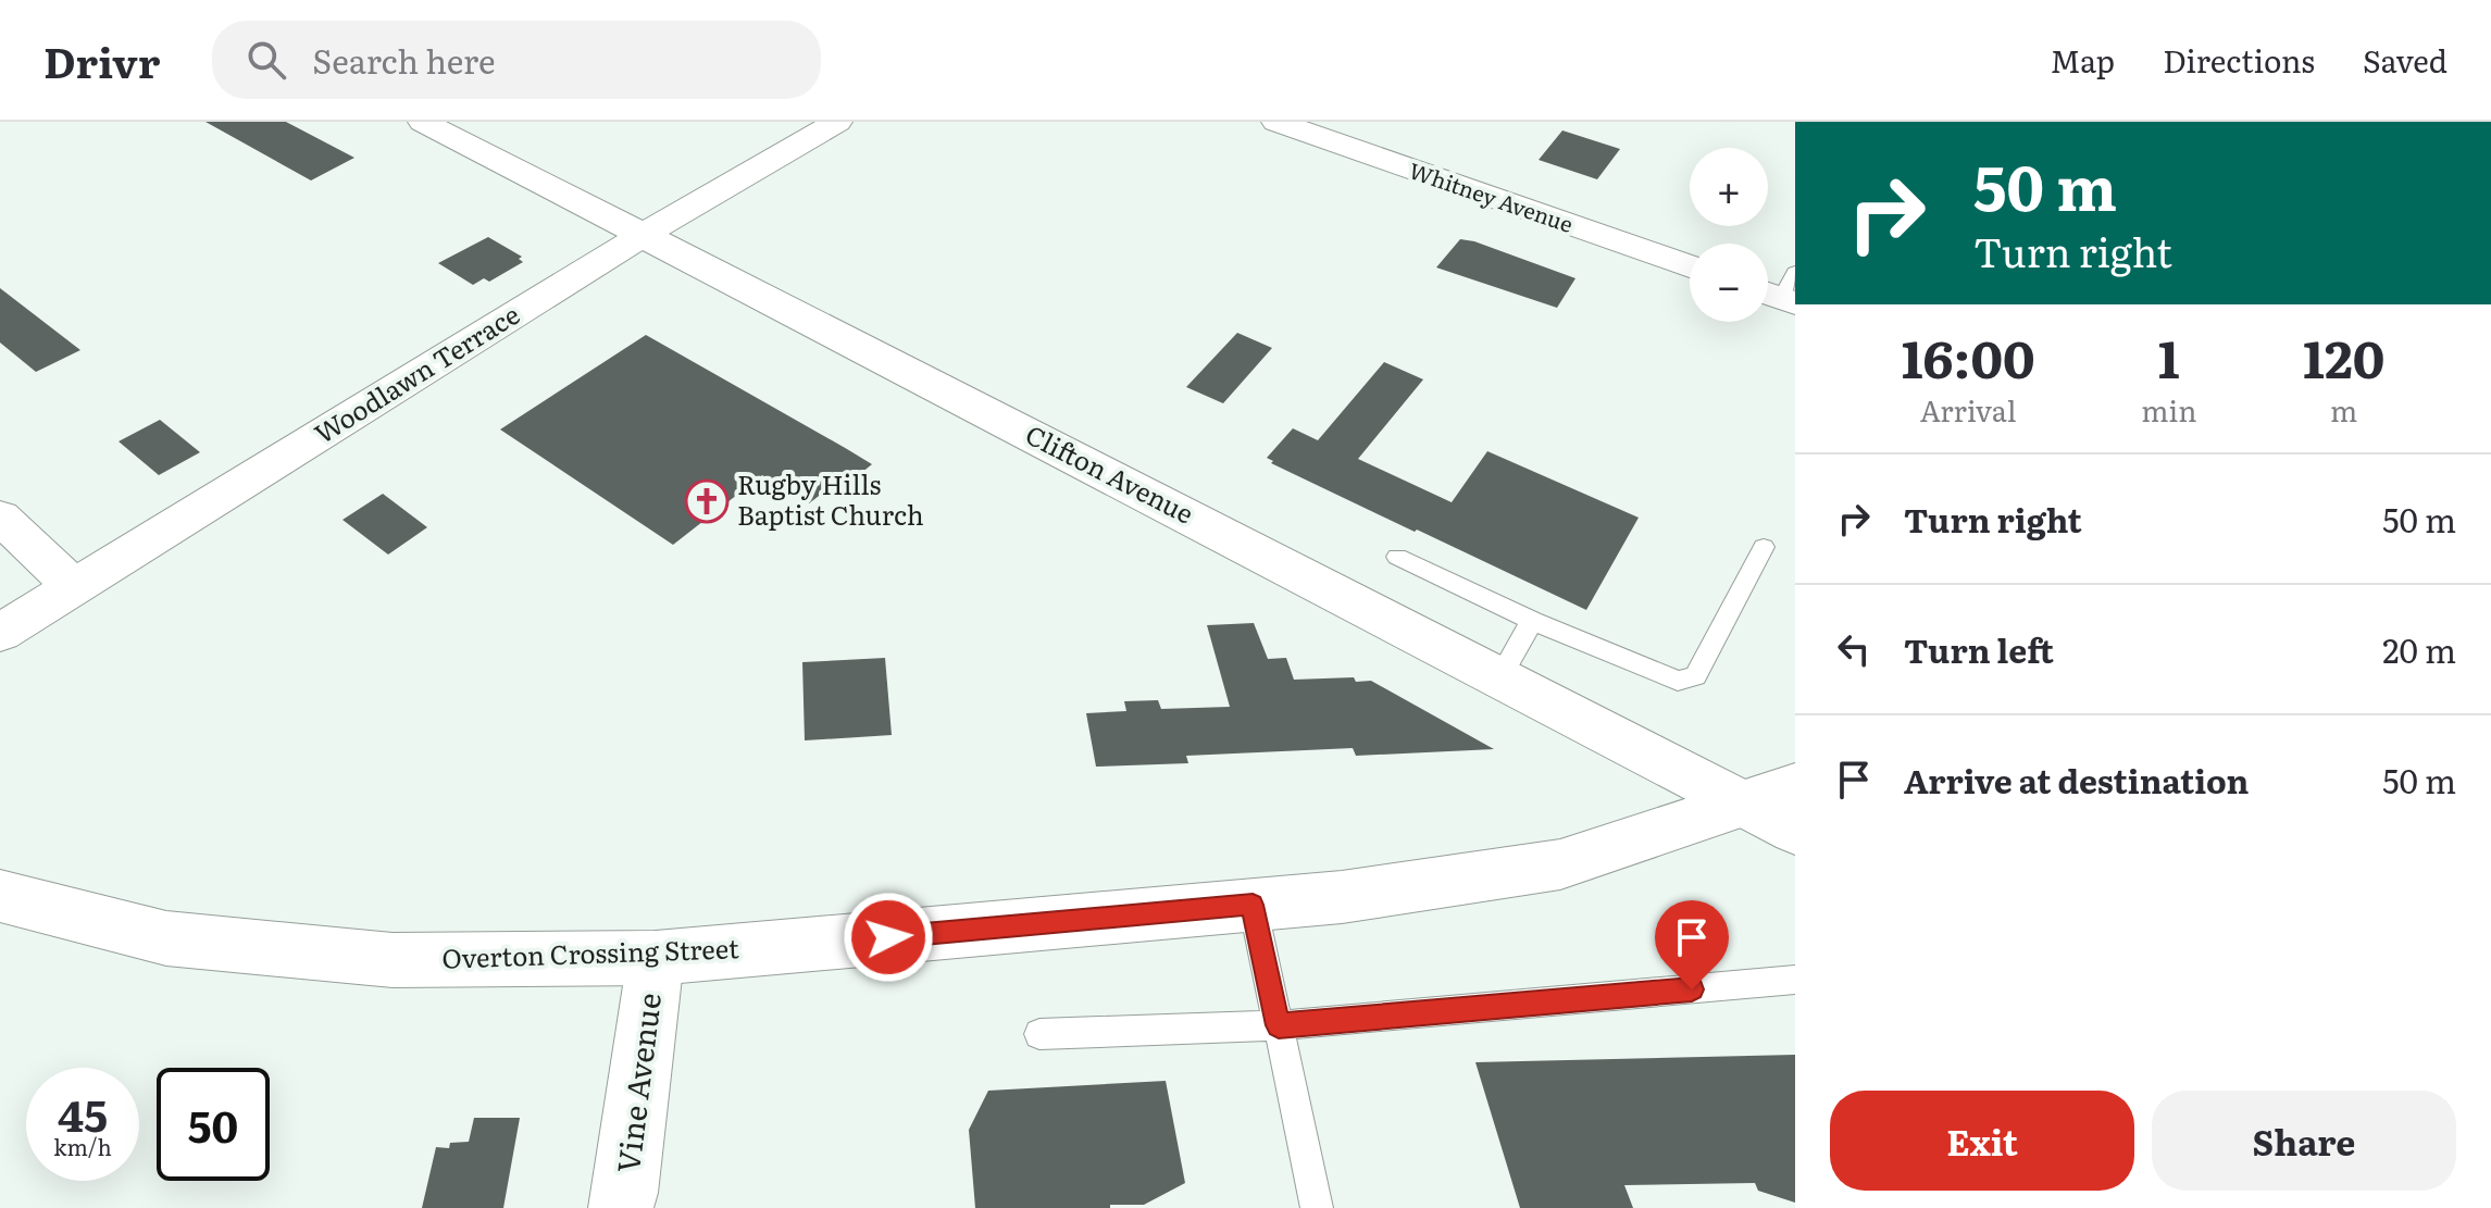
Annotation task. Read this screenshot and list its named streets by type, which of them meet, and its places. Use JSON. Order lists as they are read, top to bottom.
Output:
{
  "streets": {
    "street": [
      "Whitney Avenue",
      "Woodlawn Terrace",
      "Clifton Avenue",
      "Overton Crossing Street",
      "Vine Avenue"
    ]
  },
  "crossings": [
    ["Woodlawn Terrace", "Clifton Avenue"],
    ["Clifton Avenue", "Overton Crossing Street"],
    ["Overton Crossing Street", "Vine Avenue"]
  ],
  "places": {
    "church": ["Rugby Hills Baptist Church"]
  },
  "page": {
    "header": "Drivr",
    "search": "Search here",
    "nav": ["Map", "Directions", "Saved"],
    "turn": ["50 m", "Turn right"],
    "map_buttons": ["+", "−"],
    "eta": [
      "16:00",
      "Arrival",
      "1",
      "min",
      "120",
      "m"
    ],
    "list": [
      {
        "name": "Turn right",
        "value": "50 m"
      },
      {
        "name": "Turn left",
        "value": "20 m"
      },
      {
        "name": "Arrive at destination",
        "value": "50 m"
      }
    ],
    "speed": "45 km/h",
    "limit": "50",
    "buttons": ["Exit", "Share"]
  }
}
